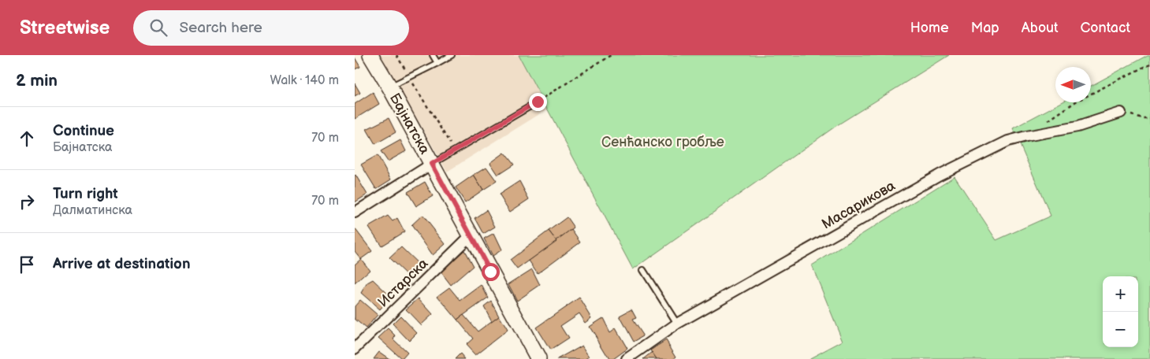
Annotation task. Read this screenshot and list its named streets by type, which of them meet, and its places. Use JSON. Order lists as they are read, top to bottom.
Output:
{
  "streets": {
    "main road": ["Бајнатска"],
    "street": ["Масарикова", "Истарска"]
  },
  "crossings": [
    ["Бајнатска", "Истарска"]
  ],
  "parks": ["Сенћанско гробље"],
  "north": "left",
  "page": {
    "header": "Streetwise",
    "search": "Search here",
    "nav": [
      "Home",
      "Map",
      "About",
      "Contact"
    ],
    "heading": ["2 min", "Walk · 140 m"],
    "list": [
      ["Continue", "Бајнатска", "70 m"],
      ["Turn right", "Далматинска", "70 m"],
      "Arrive at destination"
    ],
    "map_buttons": ["+", "−"]
  }
}
